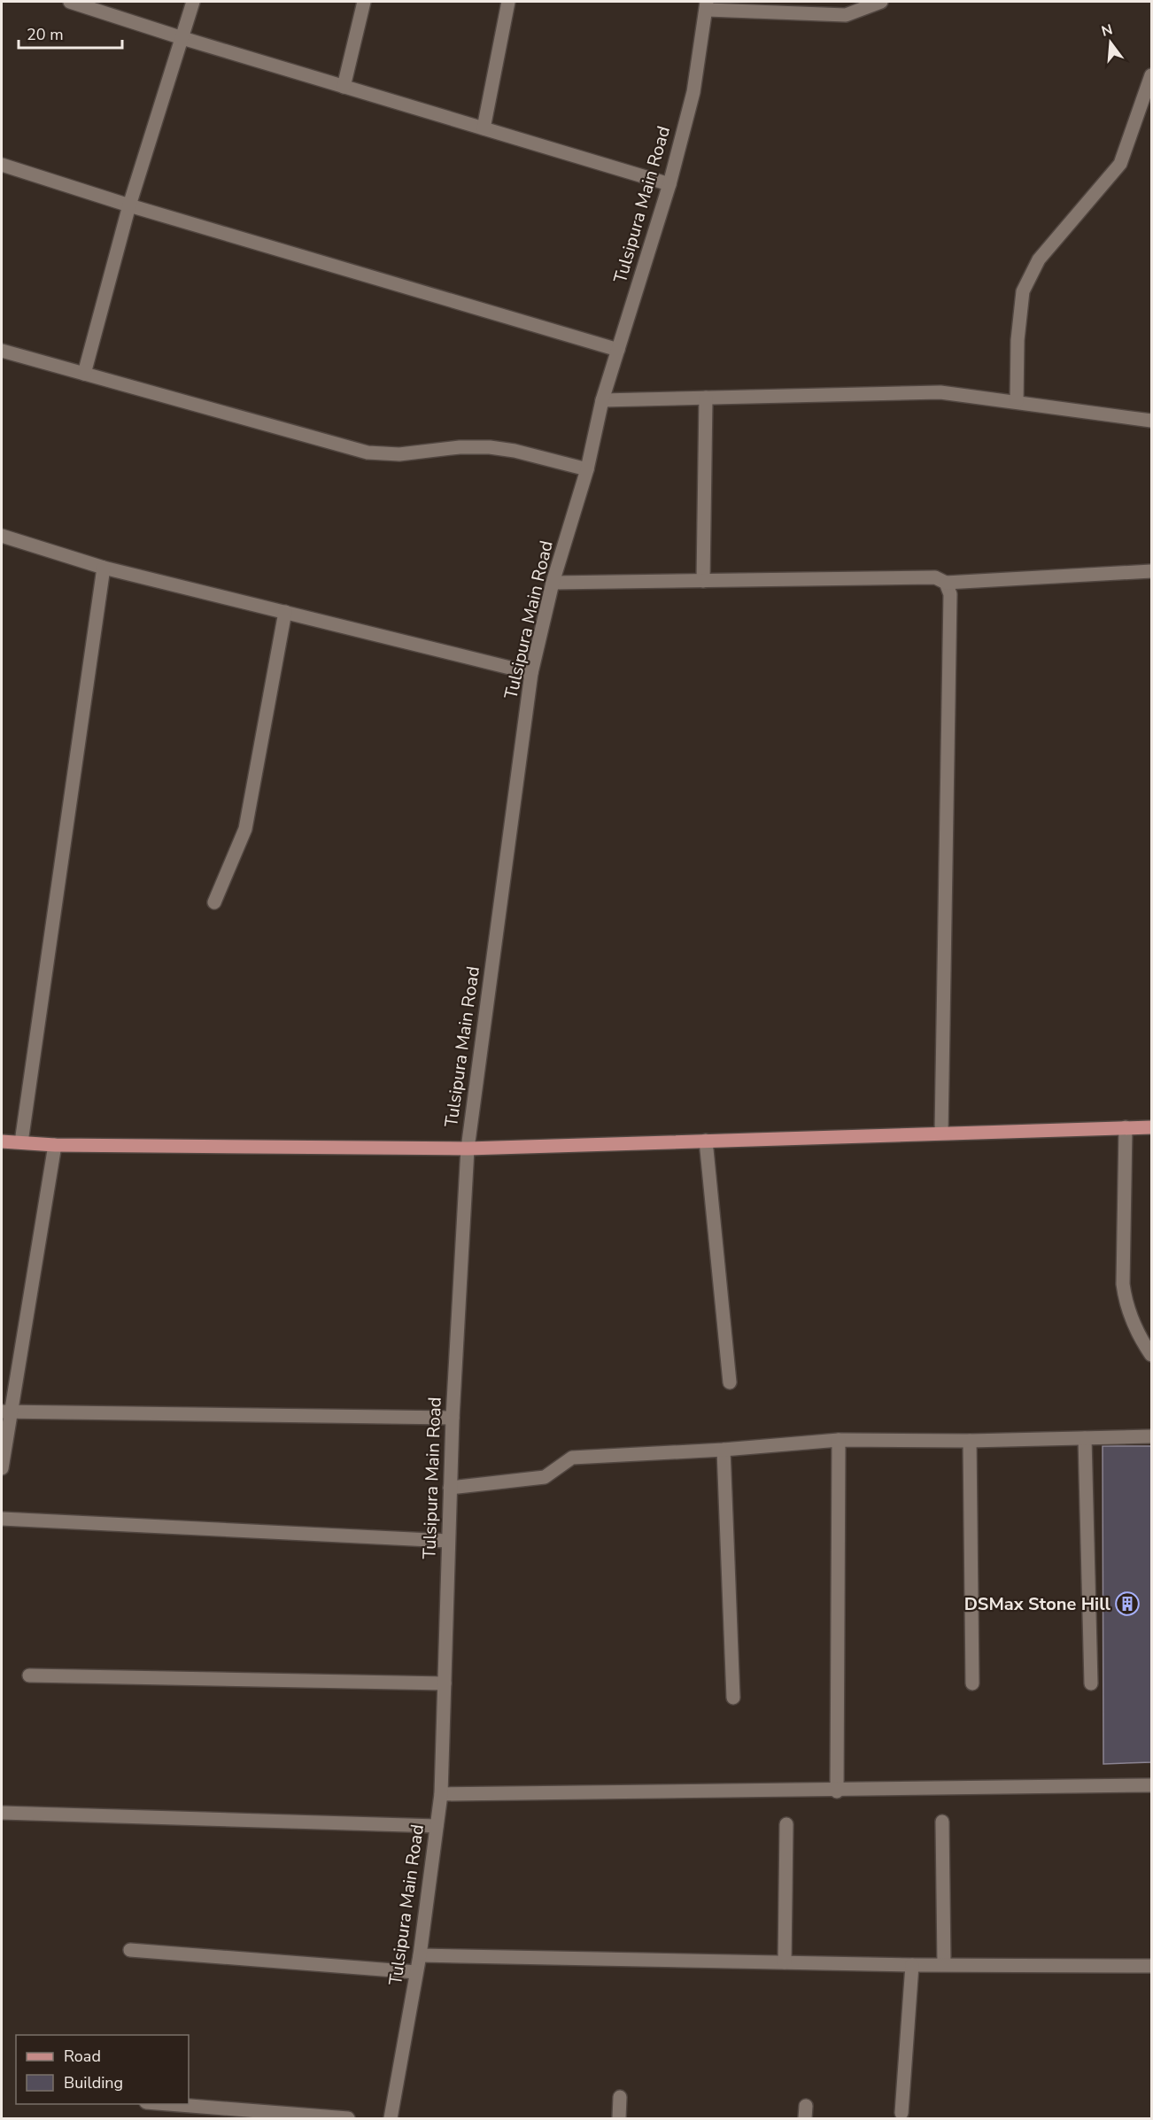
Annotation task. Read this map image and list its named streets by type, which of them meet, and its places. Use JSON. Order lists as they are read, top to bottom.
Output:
{
  "streets": {
    "street": ["Tulsipura Main Road"]
  },
  "places": {
    "building": ["DSMax Stone Hill"]
  },
  "legend": ["Road", "Building"],
  "scale_bar": "20 m",
  "north": "top"
}
